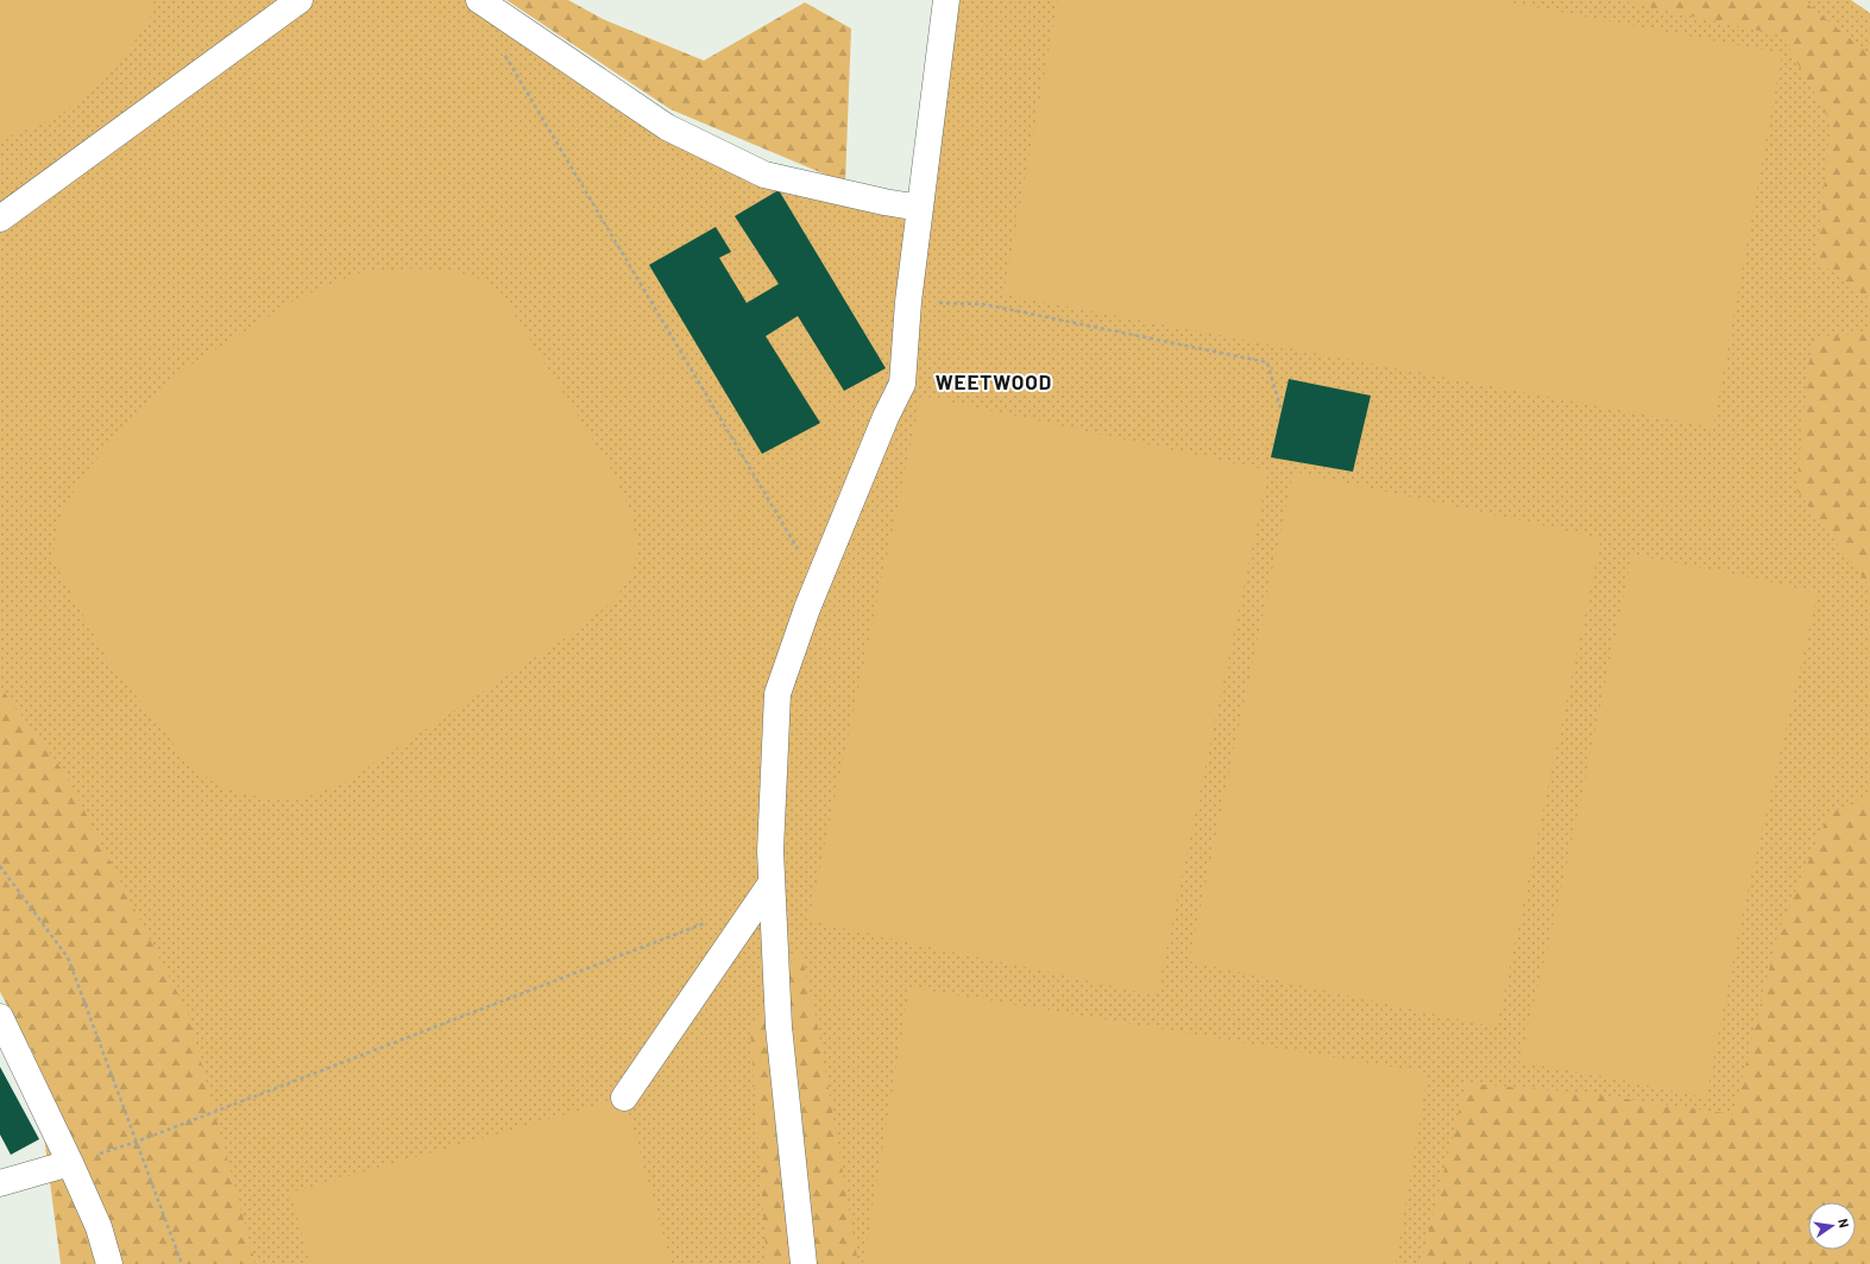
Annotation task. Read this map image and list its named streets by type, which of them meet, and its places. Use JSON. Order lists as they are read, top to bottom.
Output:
{
  "districts": ["WEETWOOD"],
  "north": "right"
}
